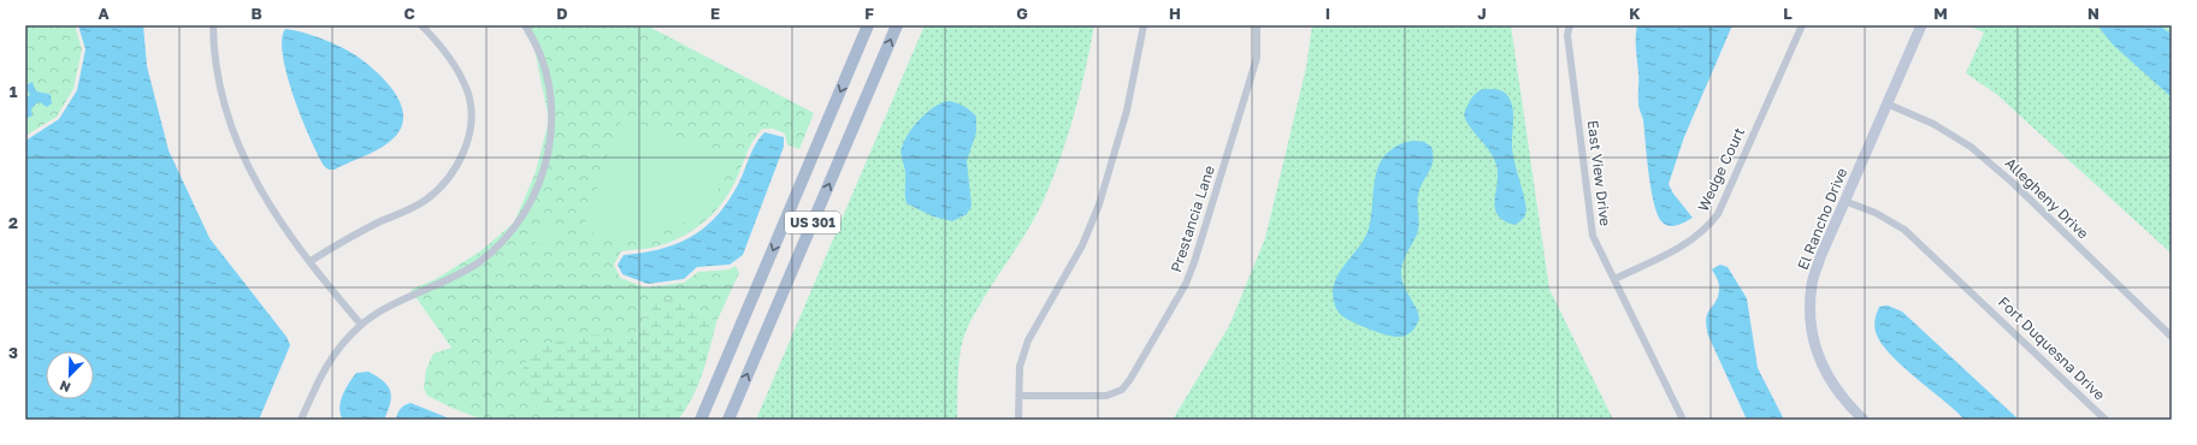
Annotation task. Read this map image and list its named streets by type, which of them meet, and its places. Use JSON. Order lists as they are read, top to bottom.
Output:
{
  "streets": {
    "main road": ["US 301"],
    "street": [
      "Wedge Court",
      "East View Drive",
      "Allegheny Drive",
      "Prestancia Lane",
      "El Rancho Drive",
      "Fort Duquesna Drive"
    ]
  },
  "crossings": [
    ["Wedge Court", "East View Drive"],
    ["Allegheny Drive", "El Rancho Drive"],
    ["El Rancho Drive", "Fort Duquesna Drive"]
  ],
  "north": "bottom left",
  "grid": {
    "columns": [
      "A",
      "B",
      "C",
      "D",
      "E",
      "F",
      "G",
      "H",
      "I",
      "J",
      "K",
      "L",
      "M",
      "N"
    ],
    "rows": ["1", "2", "3"]
  }
}
